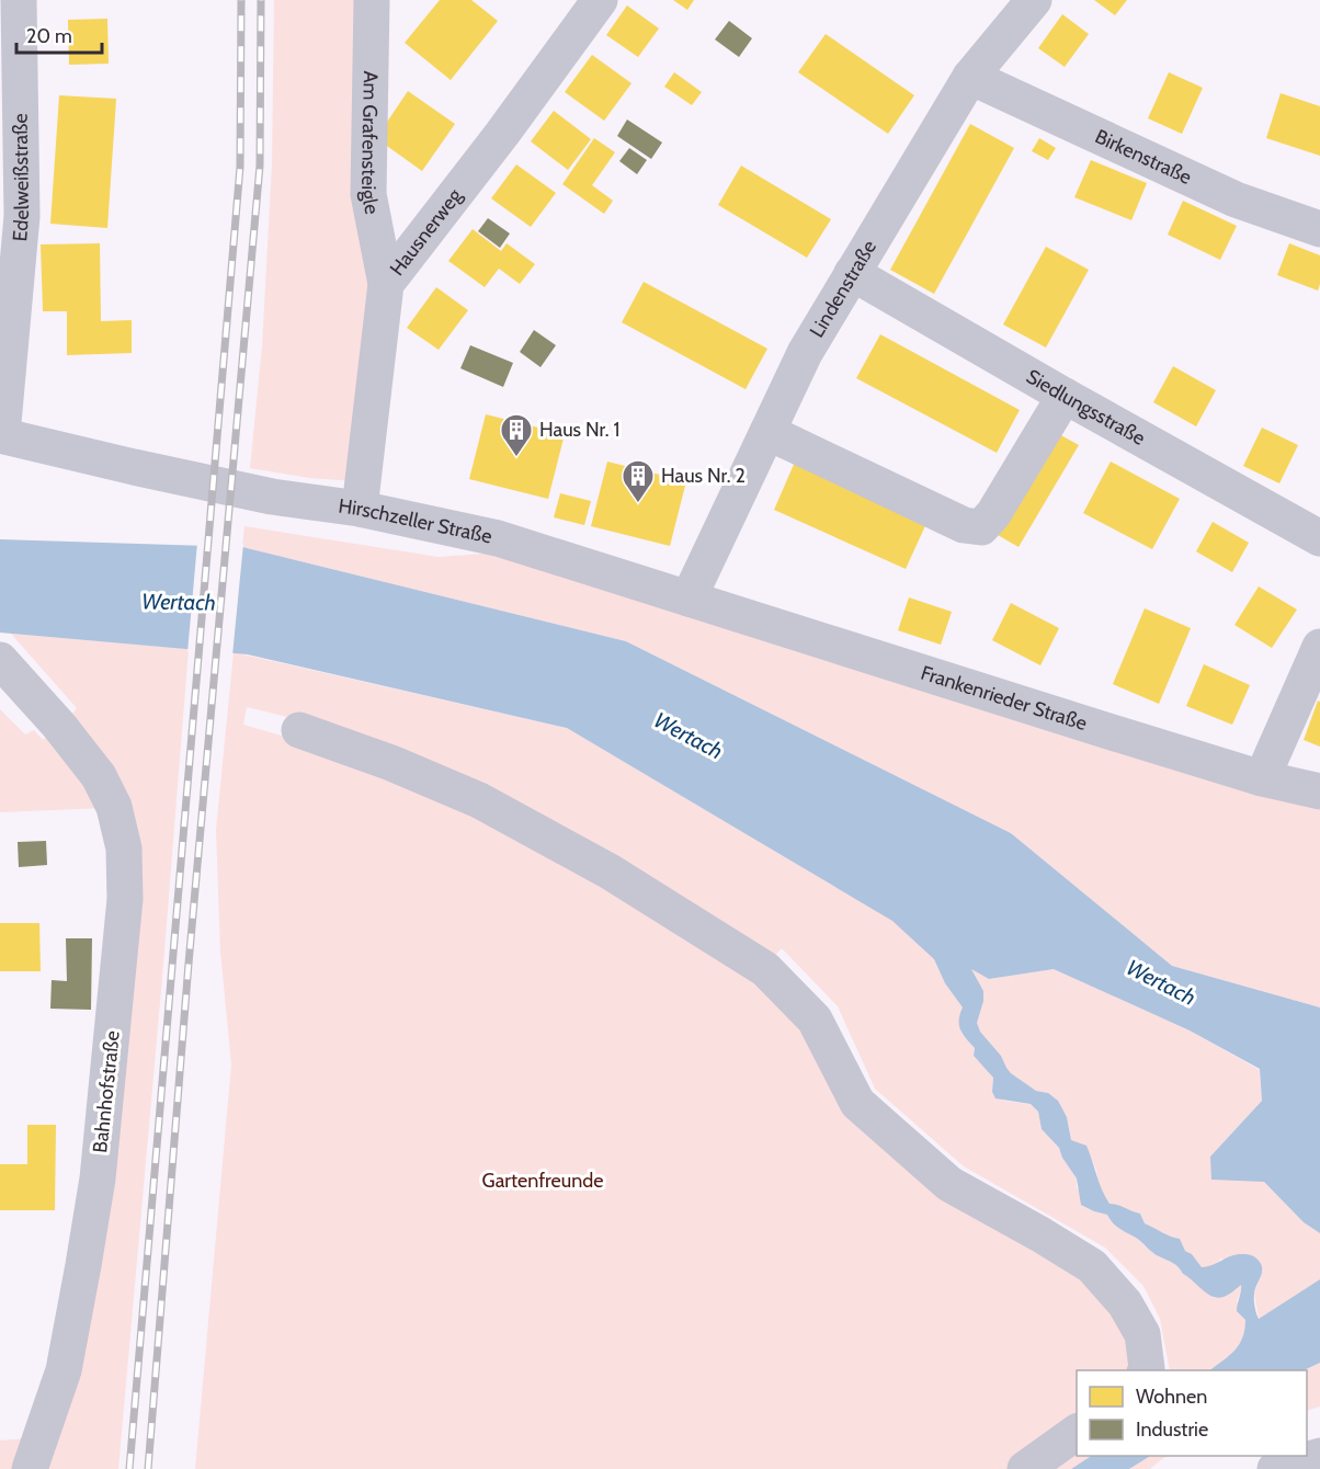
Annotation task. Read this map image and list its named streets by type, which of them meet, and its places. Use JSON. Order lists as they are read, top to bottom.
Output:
{
  "streets": {
    "street": [
      "Am Grafensteigle",
      "Birkenstraße",
      "Edelweißstraße",
      "Hausnerweg",
      "Lindenstraße",
      "Siedlungsstraße",
      "Hirschzeller Straße",
      "Frankenrieder Straße",
      "Bahnhofstraße"
    ]
  },
  "crossings": [
    ["Am Grafensteigle", "Hausnerweg"],
    ["Birkenstraße", "Lindenstraße"],
    ["Edelweißstraße", "Hirschzeller Straße"],
    ["Hausnerweg", "Hirschzeller Straße"],
    ["Lindenstraße", "Siedlungsstraße"],
    ["Lindenstraße", "Hirschzeller Straße"],
    ["Lindenstraße", "Frankenrieder Straße"],
    ["Hirschzeller Straße", "Frankenrieder Straße"]
  ],
  "water": ["Wertach"],
  "parks": ["Gartenfreunde"],
  "places": {
    "building": ["Haus Nr. 1", "Haus Nr. 2"]
  },
  "legend": ["Wohnen", "Industrie"],
  "scale_bar": "20 m"
}
